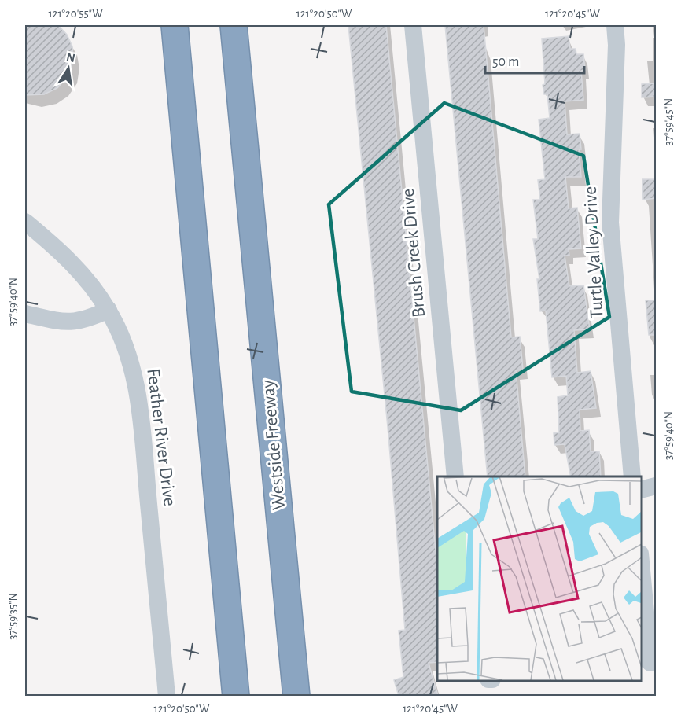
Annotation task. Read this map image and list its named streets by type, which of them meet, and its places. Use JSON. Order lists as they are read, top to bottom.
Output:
{
  "streets": {
    "highway": ["Westside Freeway"],
    "street": ["Turtle Valley Drive", "Brush Creek Drive", "Feather River Drive"]
  },
  "scale_bar": "50 m",
  "north": "top",
  "coordinates": [
    "121°20'55\"W",
    "121°20'50\"W",
    "121°20'45\"W",
    "37°59'45\"N",
    "37°59'40\"N",
    "37°59'35\"N"
  ]
}
